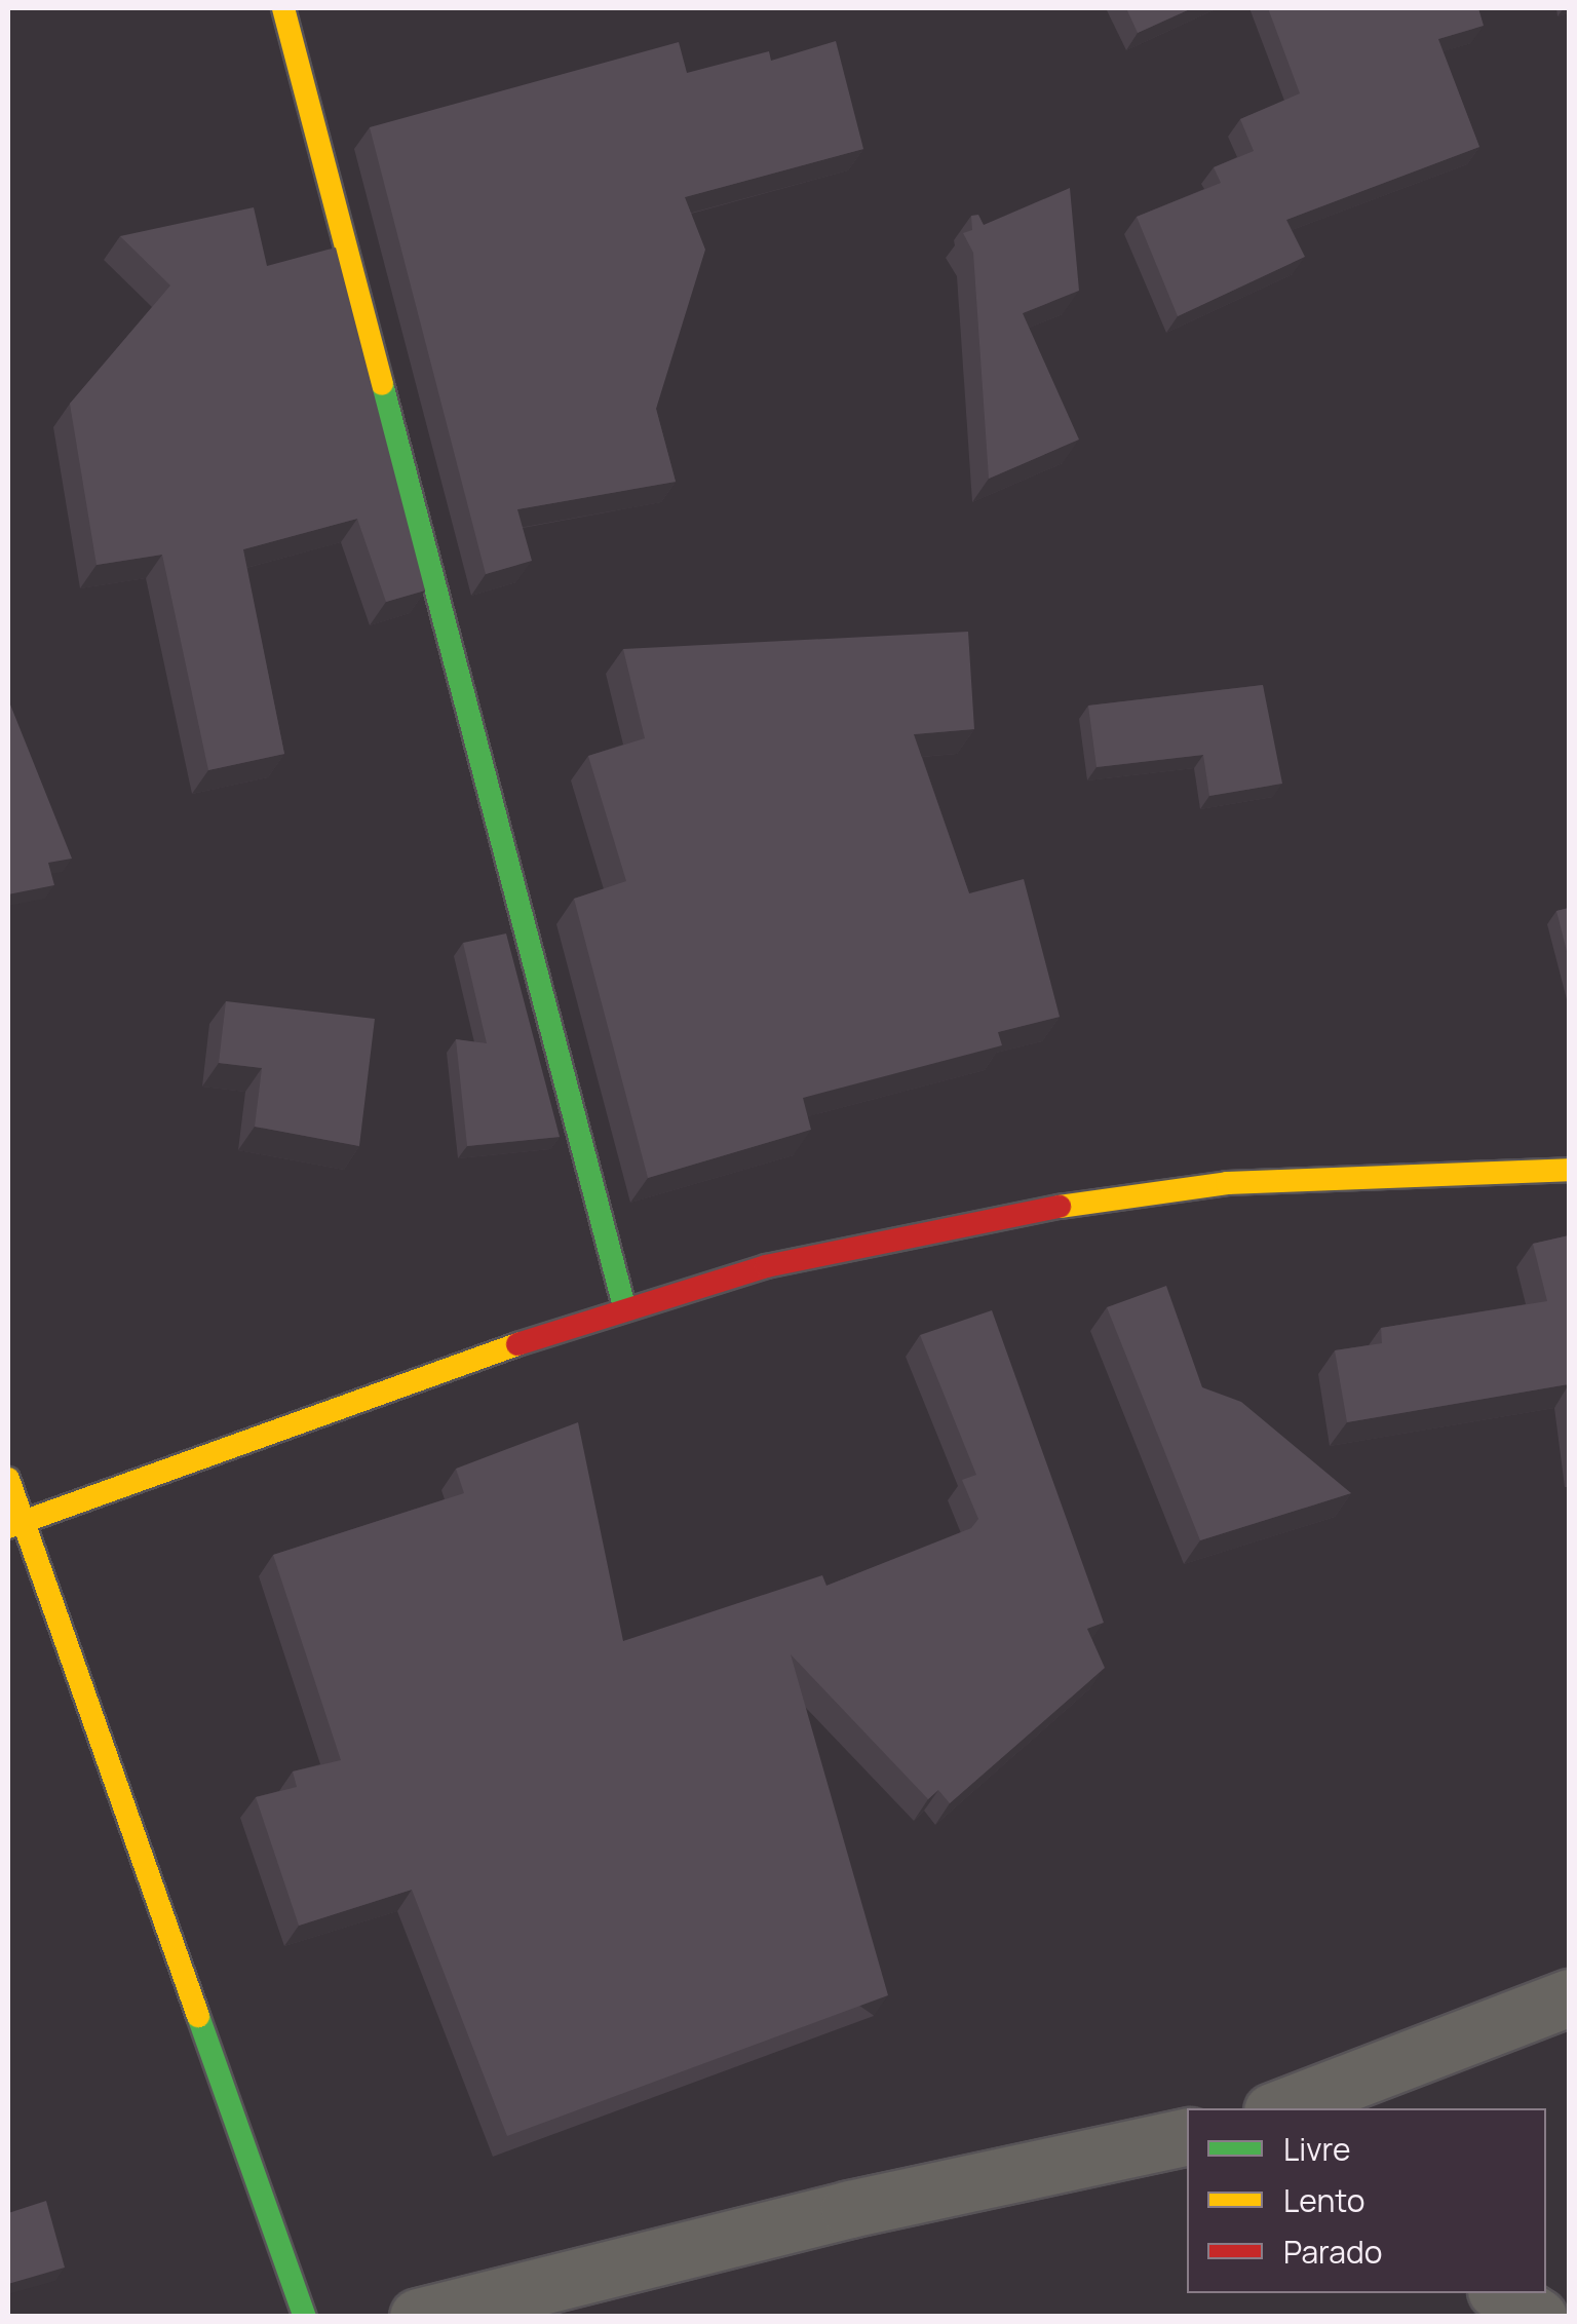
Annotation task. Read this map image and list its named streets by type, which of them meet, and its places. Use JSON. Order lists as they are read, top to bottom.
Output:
{
  "legend": ["Livre", "Lento", "Parado"]
}
